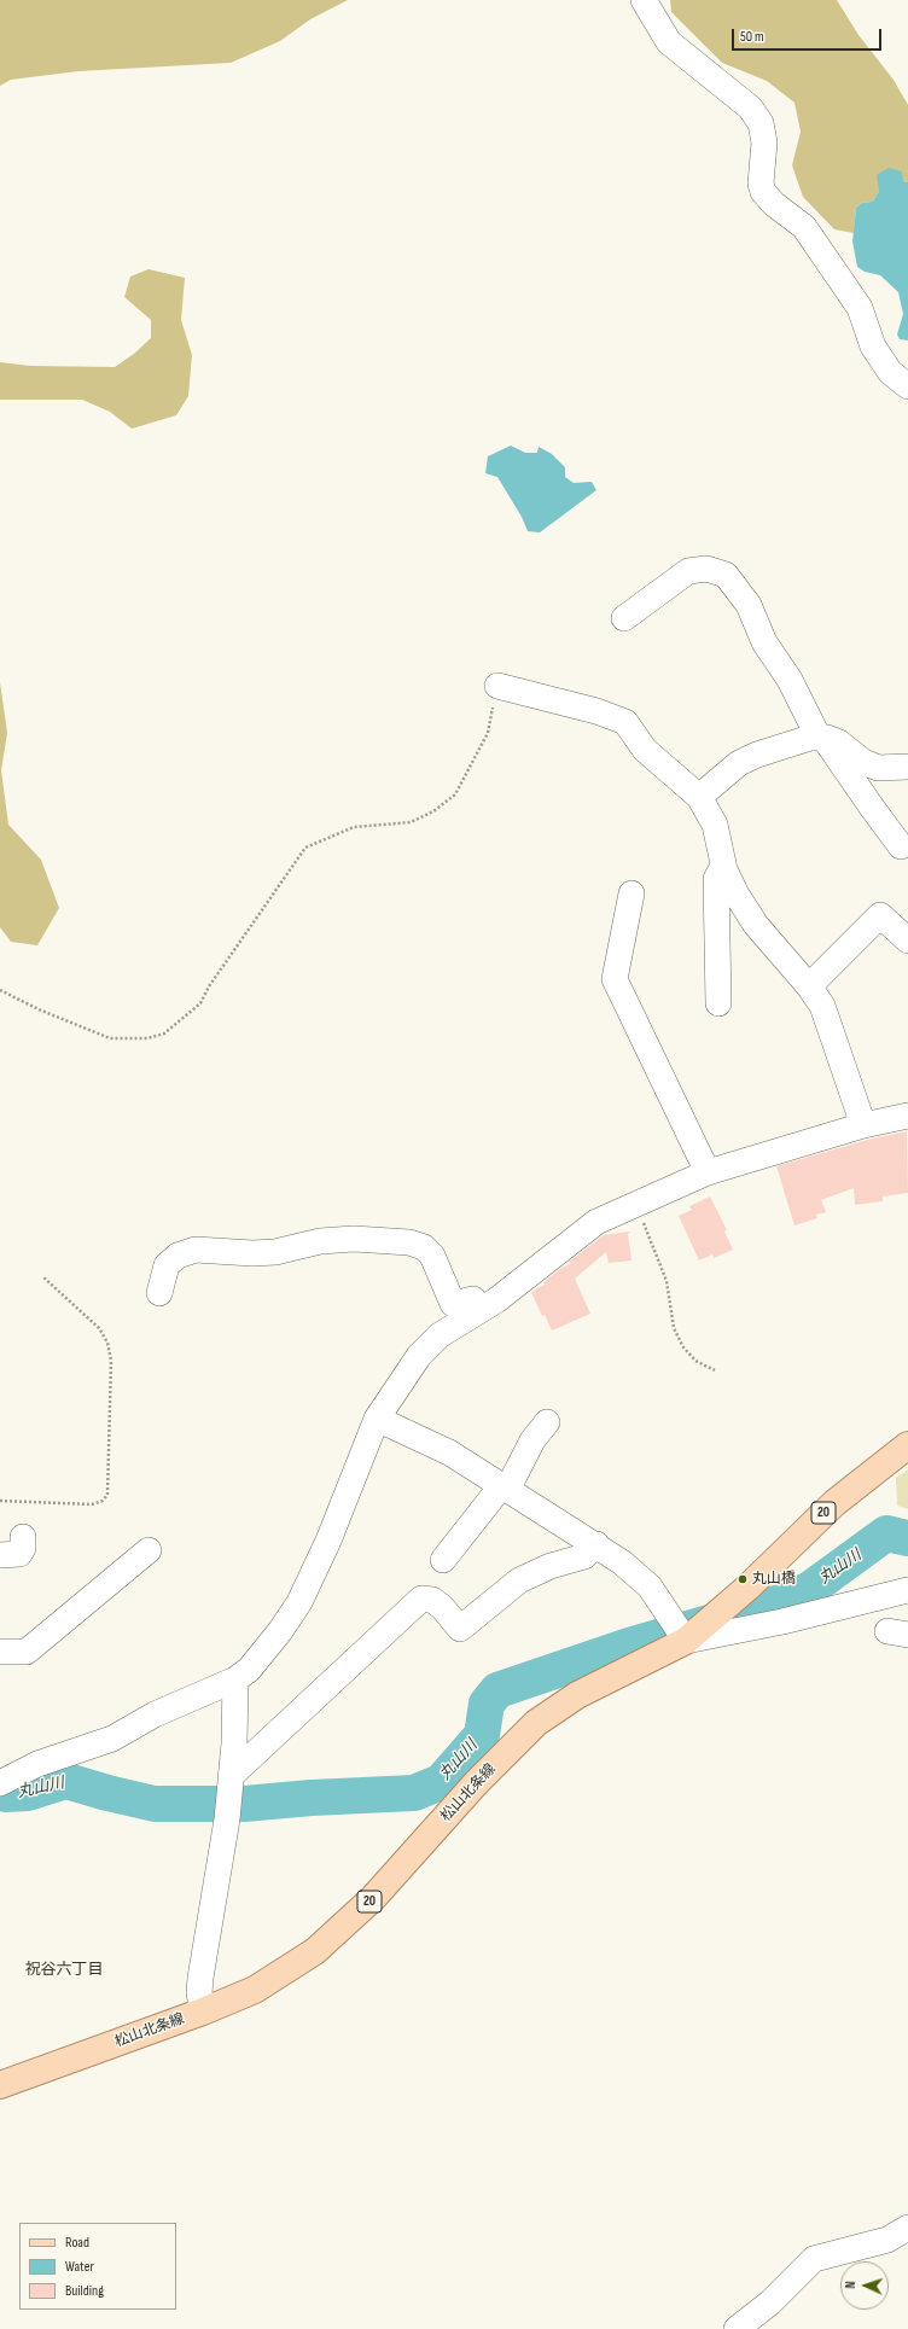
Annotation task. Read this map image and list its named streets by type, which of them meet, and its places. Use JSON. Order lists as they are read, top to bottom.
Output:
{
  "streets": {
    "main road": ["20", "松山北条線"]
  },
  "districts": ["祝谷六丁目"],
  "water": ["丸山川"],
  "places": ["丸山橋"],
  "legend": ["Road", "Water", "Building"],
  "scale_bar": "50 m",
  "north": "left"
}
